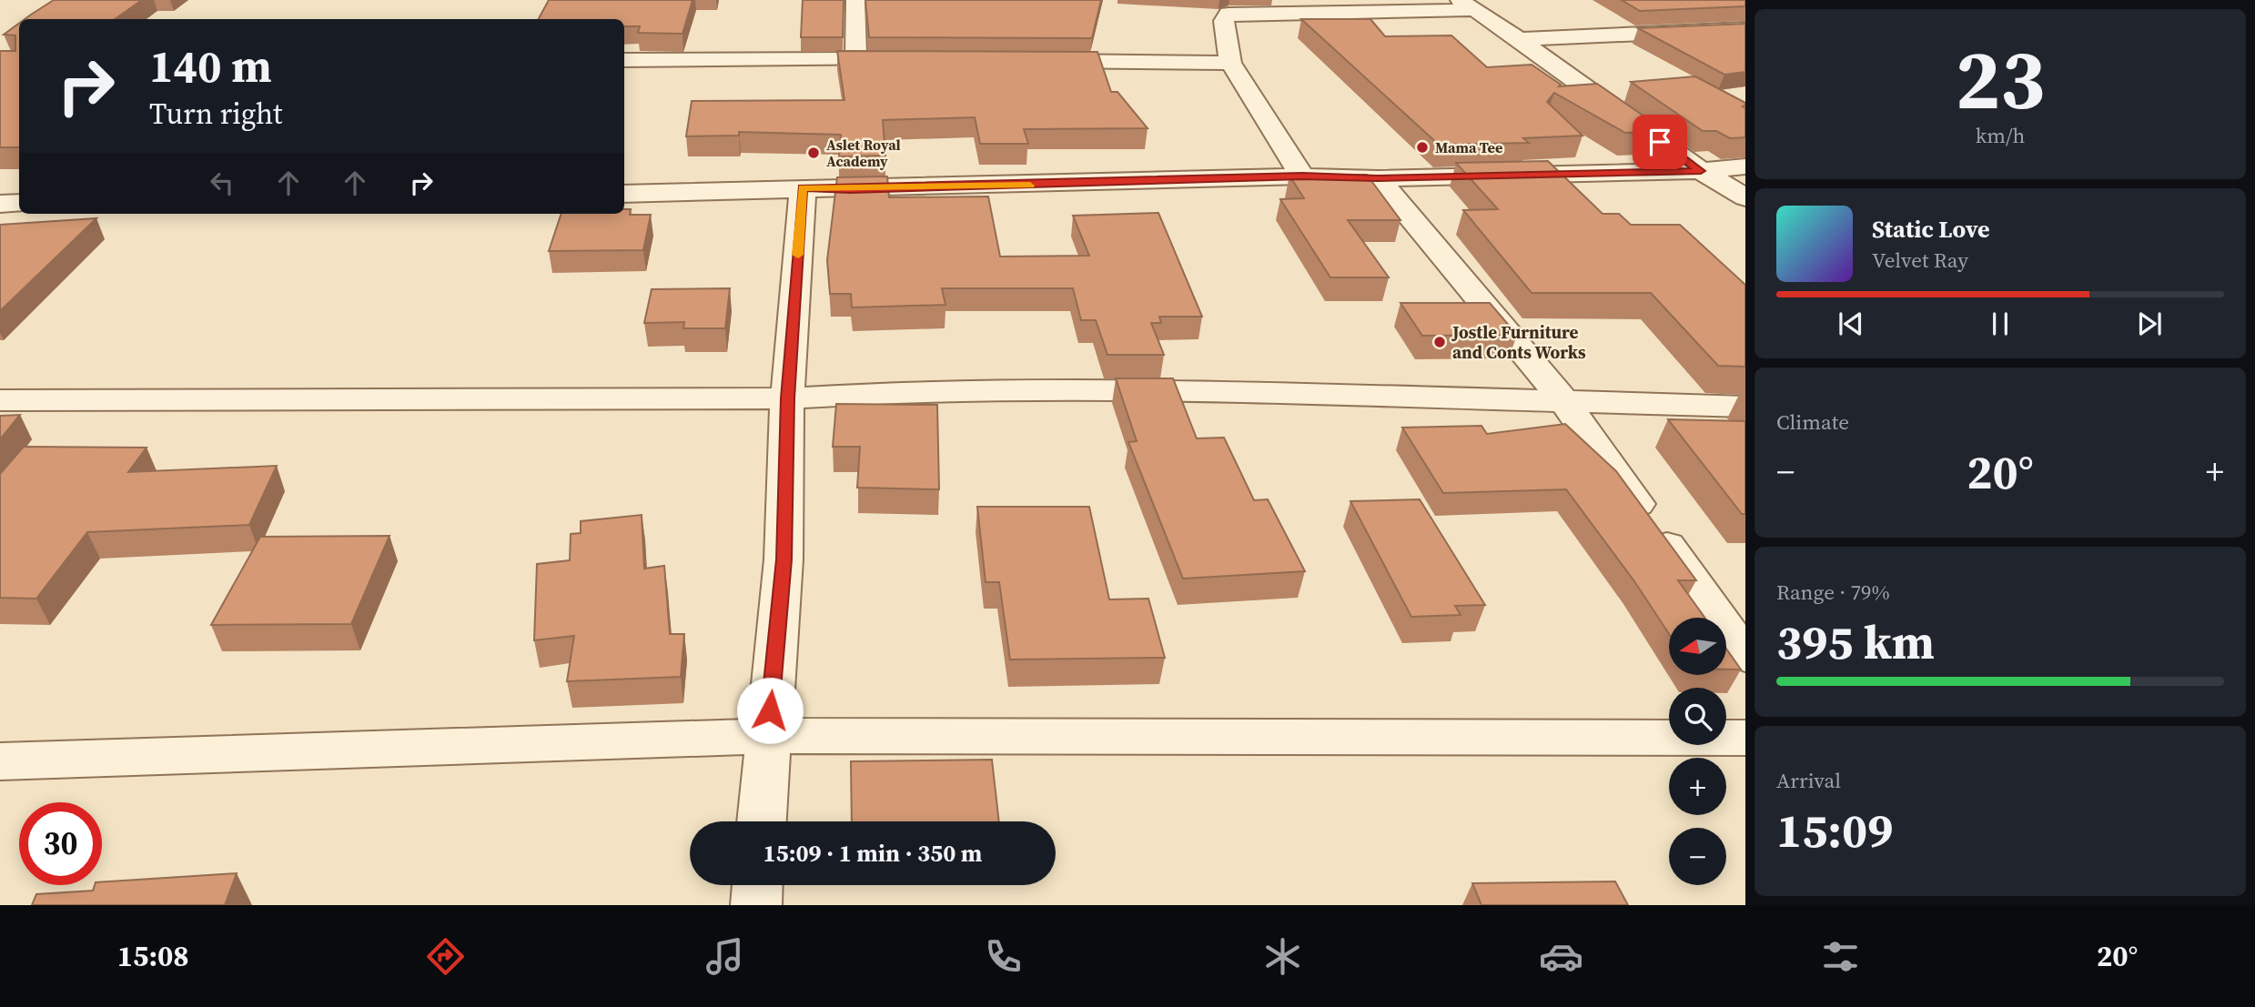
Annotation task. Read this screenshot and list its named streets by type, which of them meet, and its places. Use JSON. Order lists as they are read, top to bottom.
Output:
{
  "places": ["Mama Tee", "Aslet Royal Academy", "Jostle Furniture and Conts Works"],
  "north": "left",
  "page": {
    "tile": [
      ["23", "km/h"],
      "Climate",
      ["Range · 79%", "395 km"],
      ["Arrival", "15:09"]
    ],
    "turn": ["140 m", "Turn right"],
    "song": ["Static Love", "Velvet Ray"],
    "heat": ["−", "20°", "+"],
    "map_buttons": ["+", "−"],
    "limit": "30",
    "trip": "15:09 · 1 min · 350 m",
    "tabs": ["15:08", "20°"]
  }
}
